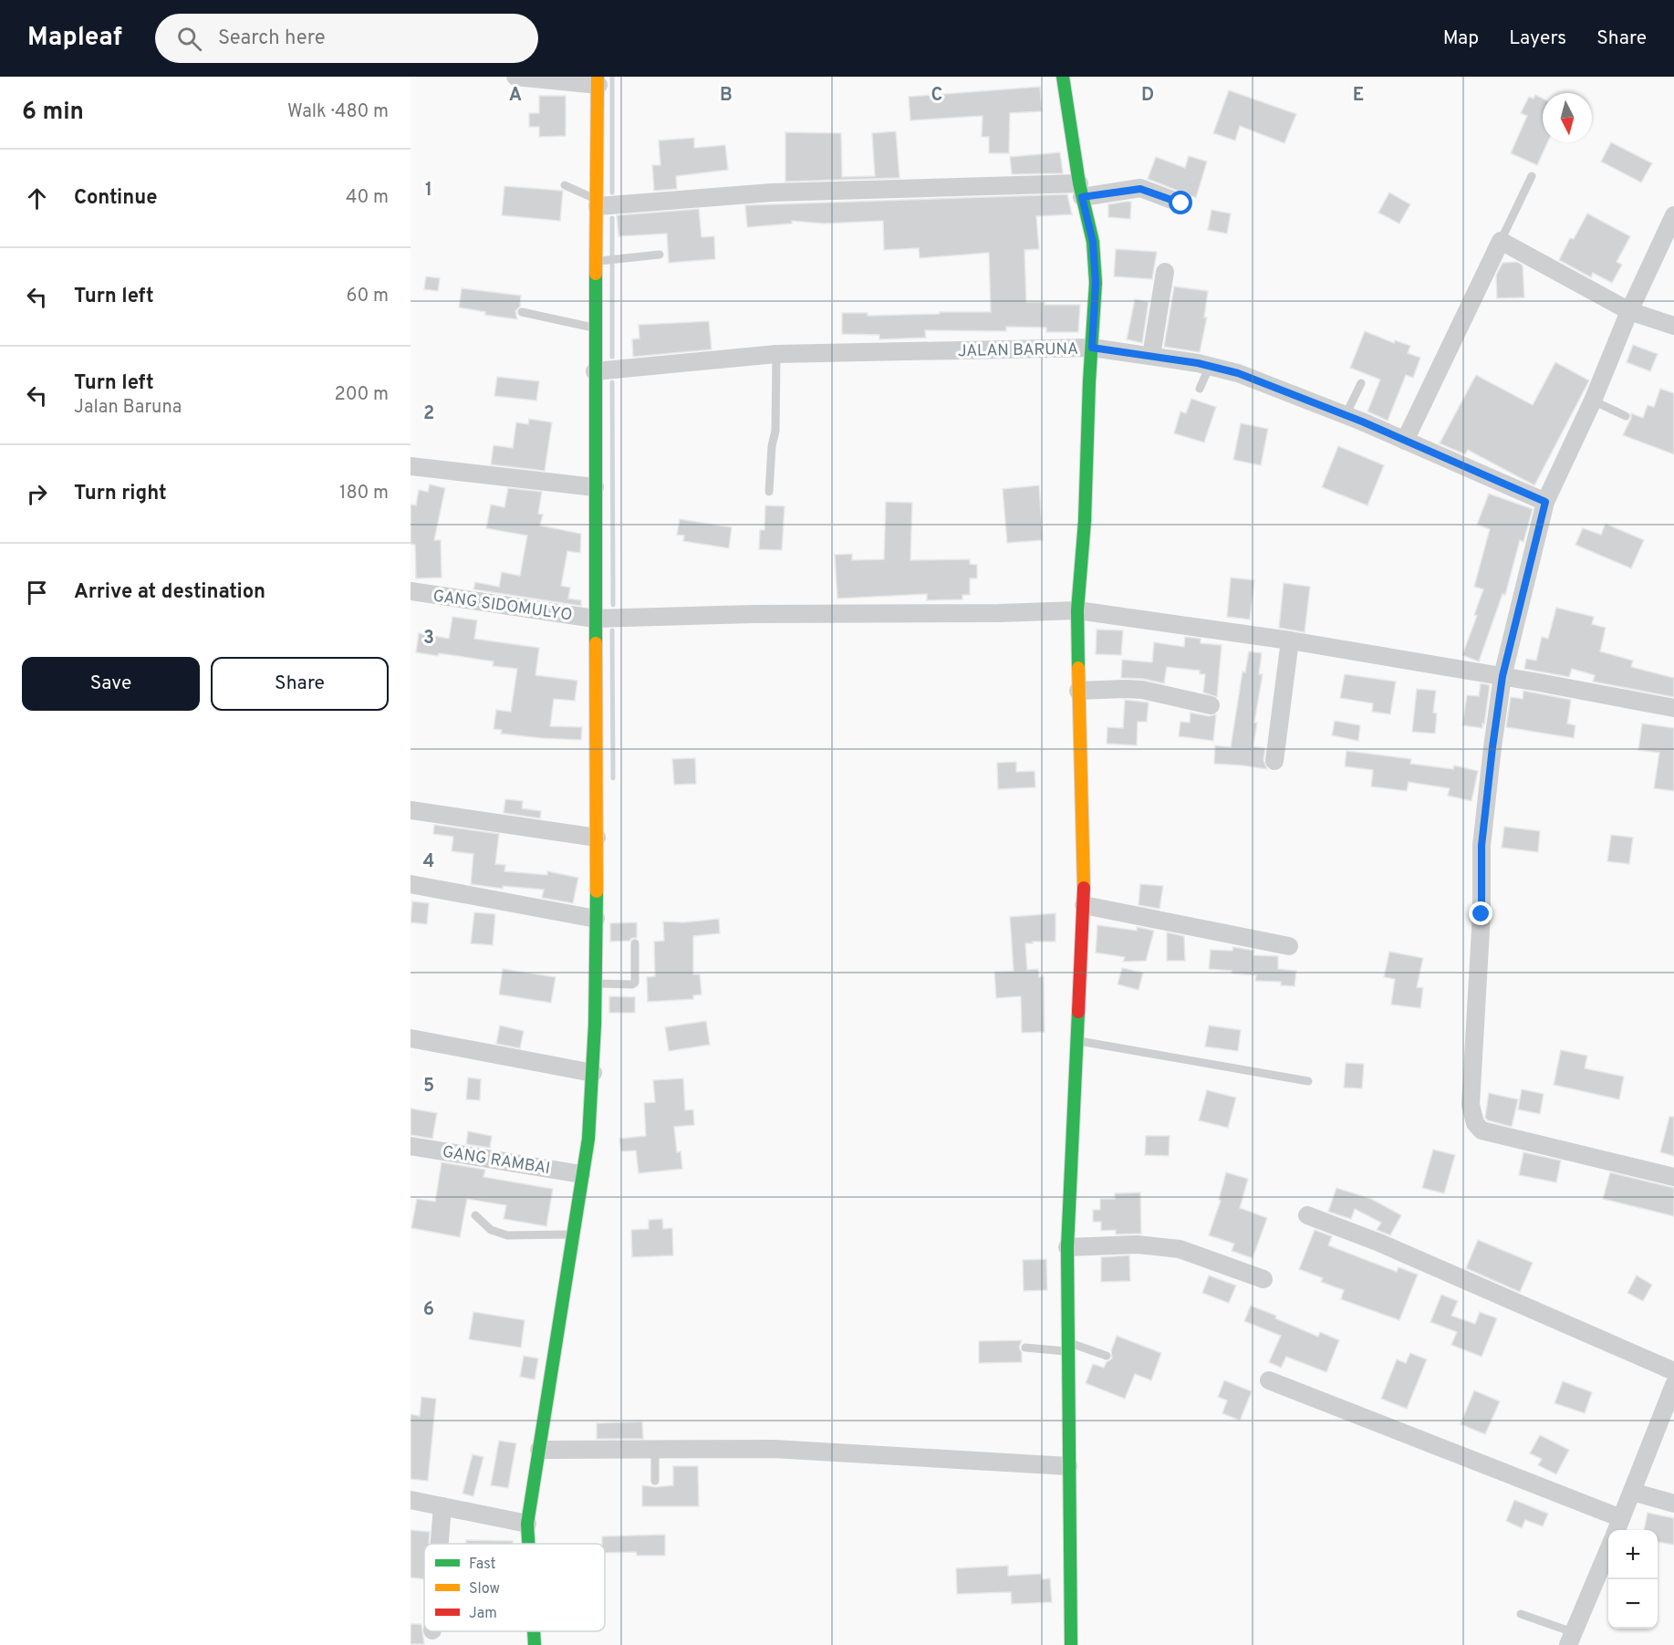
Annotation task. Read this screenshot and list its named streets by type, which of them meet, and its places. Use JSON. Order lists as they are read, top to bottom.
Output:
{
  "streets": {
    "street": ["JALAN BARUNA", "GANG SIDOMULYO", "GANG RAMBAI"]
  },
  "legend": ["Fast", "Slow", "Jam"],
  "north": "bottom",
  "page": {
    "header": "Mapleaf",
    "search": "Search here",
    "nav": ["Map", "Layers", "Share"],
    "heading": ["6 min", "Walk · 480 m"],
    "list": [
      ["Continue", "40 m"],
      ["Turn left", "60 m"],
      ["Turn left", "Jalan Baruna", "200 m"],
      ["Turn right", "180 m"],
      "Arrive at destination"
    ],
    "buttons": ["Save", "Share"],
    "map_buttons": ["+", "−"]
  },
  "grid": {
    "columns": [
      "A",
      "B",
      "C",
      "D",
      "E"
    ],
    "rows": [
      "1",
      "2",
      "3",
      "4",
      "5",
      "6"
    ]
  }
}
